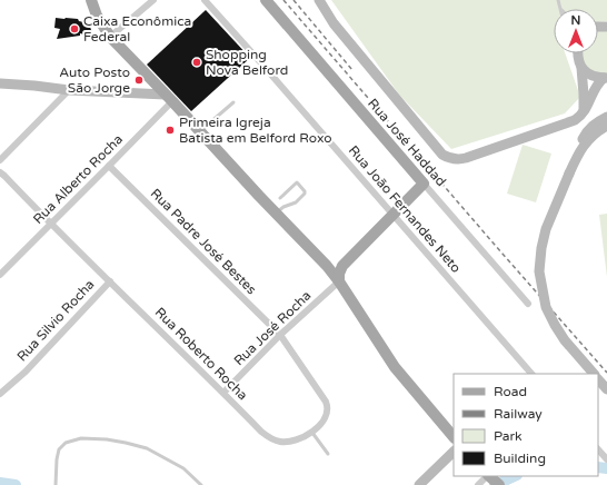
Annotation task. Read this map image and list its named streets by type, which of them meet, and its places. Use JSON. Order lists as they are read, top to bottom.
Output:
{
  "streets": {
    "main road": ["Rua José Haddad"],
    "street": [
      "Rua Alberto Rocha",
      "Rua João Fernandes Neto",
      "Rua Padre José Bestes",
      "Rua Silvio Rocha",
      "Rua José Rocha",
      "Rua Roberto Rocha"
    ]
  },
  "crossings": [
    ["Rua Alberto Rocha", "Rua Padre José Bestes"],
    ["Rua Alberto Rocha", "Rua Roberto Rocha"],
    ["Rua Padre José Bestes", "Rua José Rocha"],
    ["Rua Padre José Bestes", "Rua Roberto Rocha"],
    ["Rua Silvio Rocha", "Rua Roberto Rocha"],
    ["Rua José Rocha", "Rua Roberto Rocha"]
  ],
  "places": [
    "Caixa Econômica Federal",
    "Shopping Nova Belford",
    "Auto Posto São Jorge",
    "Primeira Igreja Batista em Belford Roxo"
  ],
  "legend": [
    "Road",
    "Railway",
    "Park",
    "Building"
  ],
  "north": "top"
}
